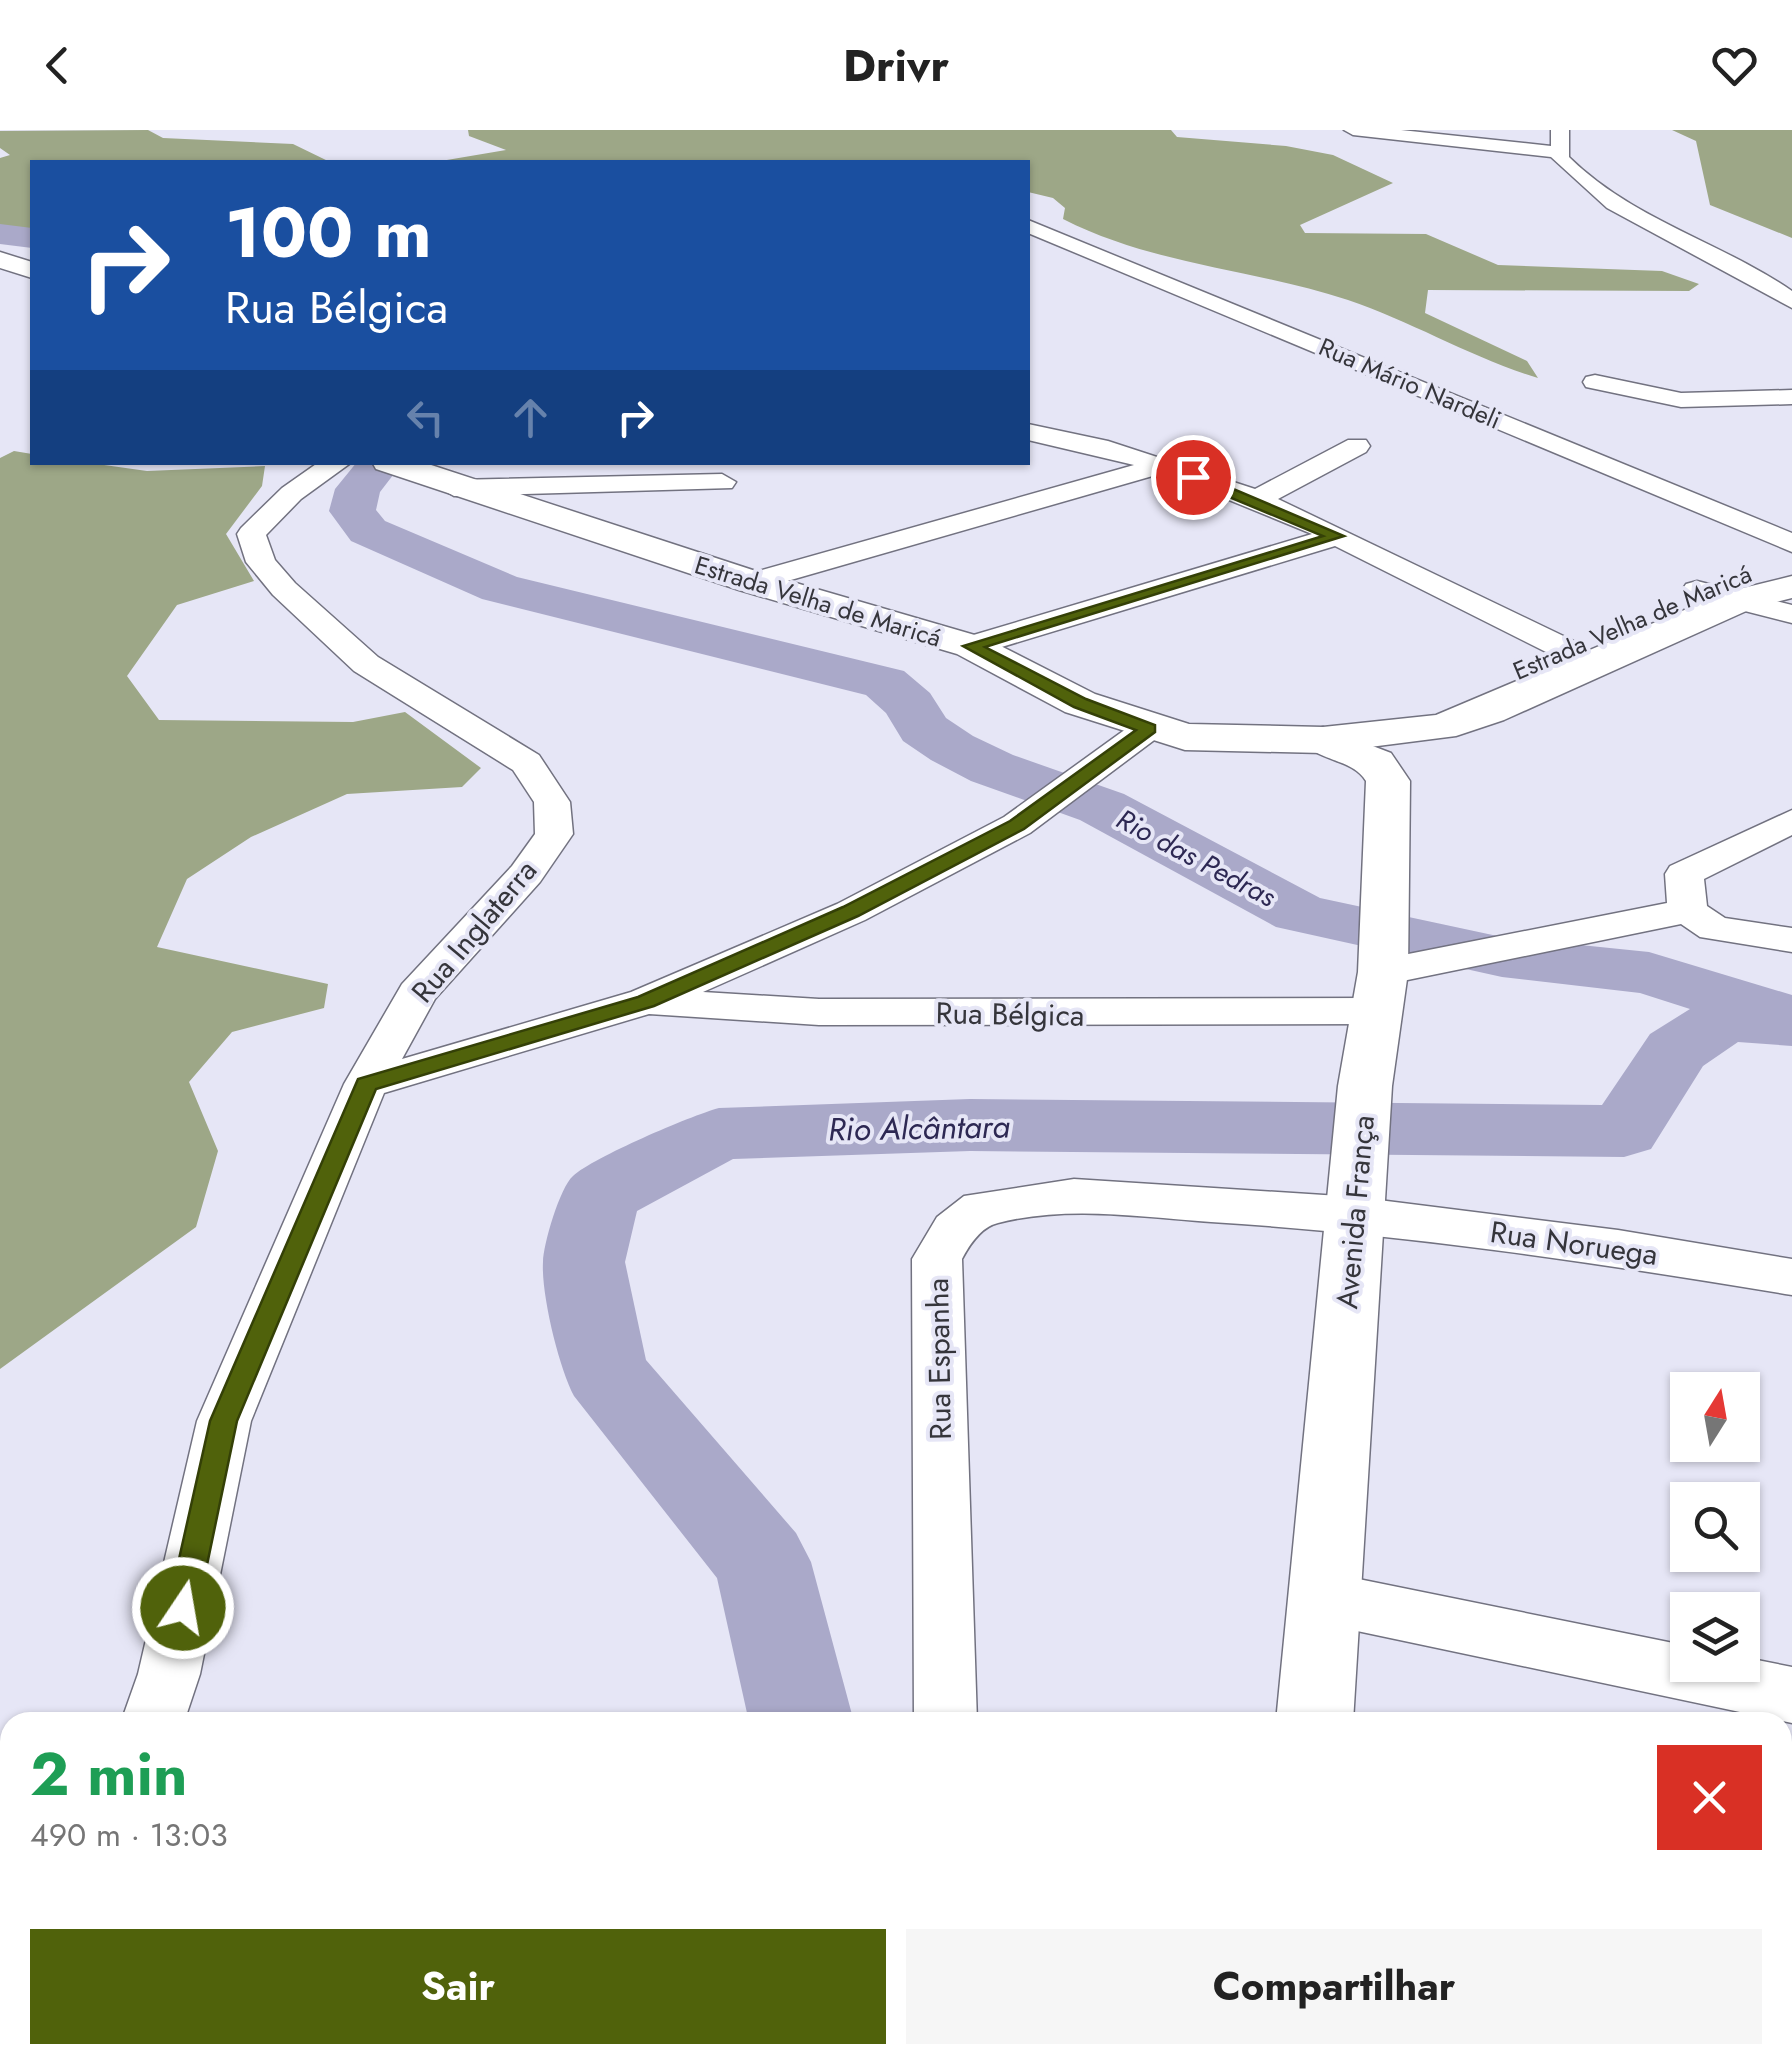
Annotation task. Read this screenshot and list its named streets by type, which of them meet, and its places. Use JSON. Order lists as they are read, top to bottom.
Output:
{
  "streets": {
    "main road": ["Estrada Velha de Maricá", "Avenida França"],
    "street": [
      "Rua Mário Nardeli",
      "Rua Inglaterra",
      "Rua Bélgica",
      "Rua Noruega",
      "Rua Espanha"
    ]
  },
  "crossings": [
    ["Estrada Velha de Maricá", "Rua Bélgica"],
    ["Estrada Velha de Maricá", "Avenida França"],
    ["Rua Inglaterra", "Rua Bélgica"],
    ["Rua Bélgica", "Avenida França"],
    ["Avenida França", "Rua Noruega"],
    ["Avenida França", "Rua Espanha"],
    ["Rua Noruega", "Rua Espanha"]
  ],
  "water": ["Rio das Pedras", "Rio Alcântara"],
  "north": "top",
  "page": {
    "header": "Drivr",
    "turn": ["100 m", "Rua Bélgica"],
    "heading": ["2 min", "490 m · 13:03"],
    "buttons": ["Sair", "Compartilhar"]
  }
}
